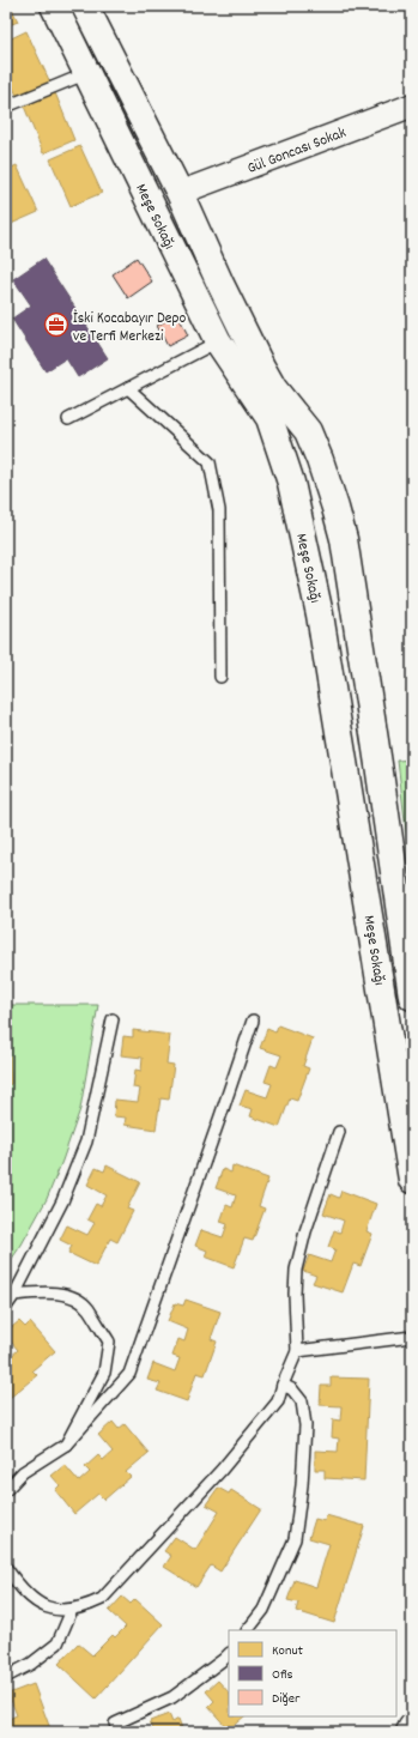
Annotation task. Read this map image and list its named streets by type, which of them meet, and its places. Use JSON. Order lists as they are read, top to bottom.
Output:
{
  "streets": {
    "street": ["Gül Goncası Sokak", "Meşe Sokağı"]
  },
  "crossings": [
    ["Gül Goncası Sokak", "Meşe Sokağı"]
  ],
  "places": {
    "office": ["İski Kocabayır Depo ve Terfi Merkezi"]
  },
  "legend": ["Konut", "Ofis", "Diğer"]
}
